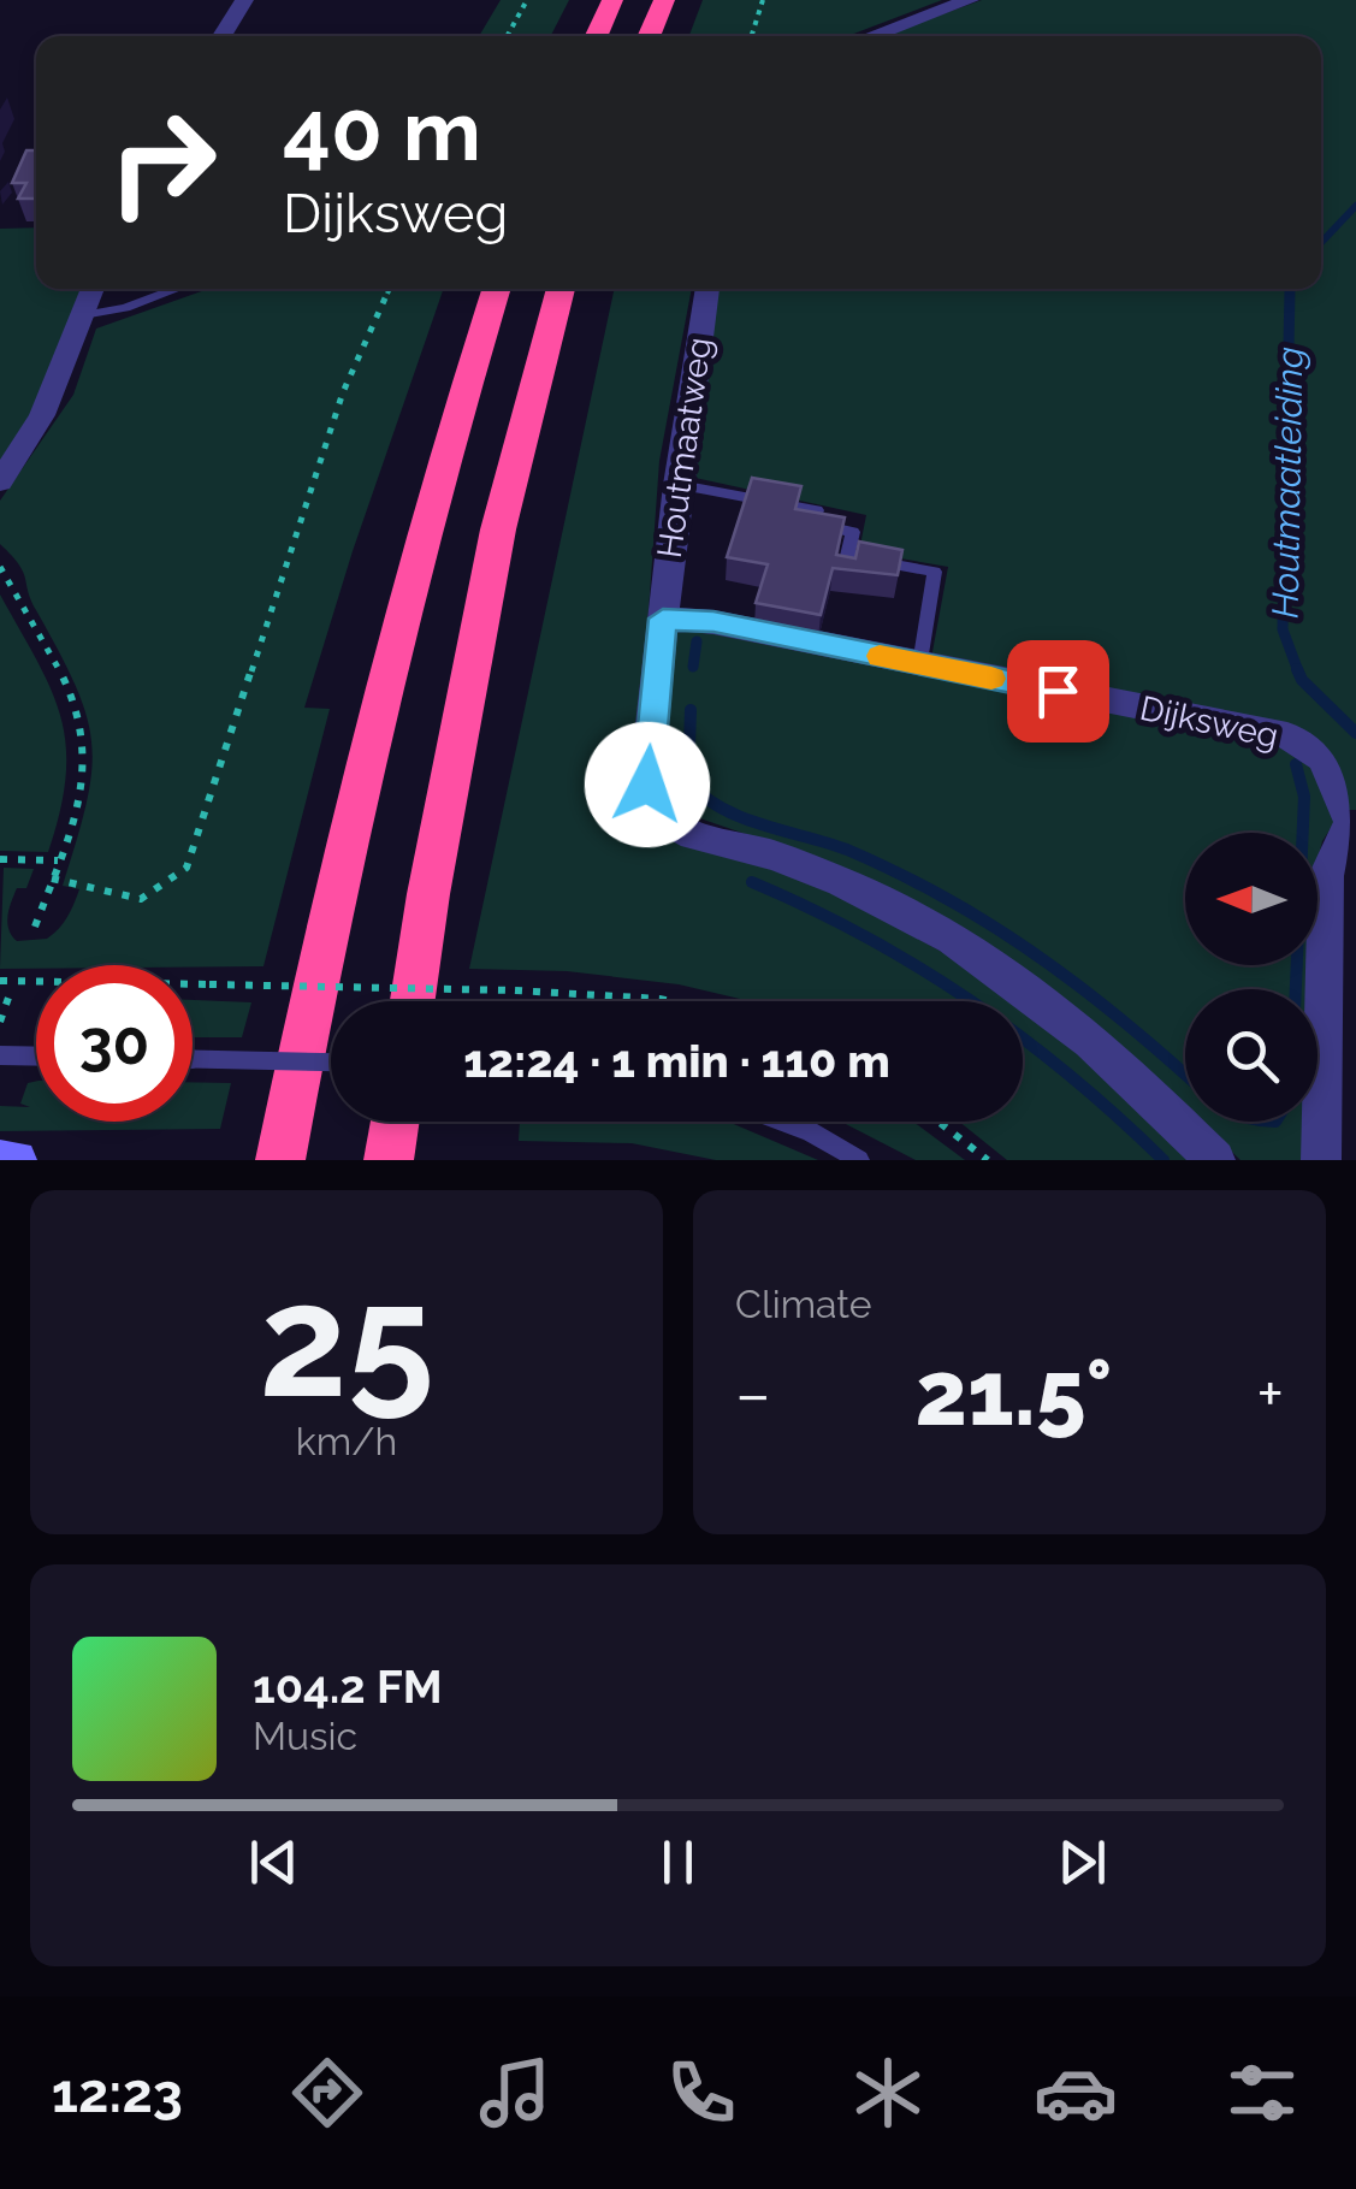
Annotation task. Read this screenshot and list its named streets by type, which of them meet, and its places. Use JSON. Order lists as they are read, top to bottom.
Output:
{
  "streets": {
    "street": ["Houtmaatweg", "Dijksweg"]
  },
  "crossings": [
    ["Houtmaatweg", "Dijksweg"]
  ],
  "water": ["Houtmaatleiding"],
  "north": "left",
  "page": {
    "turn": ["40 m", "Dijksweg"],
    "limit": "30",
    "trip": "12:24 · 1 min · 110 m",
    "tile": [
      ["25", "km/h"],
      "Climate"
    ],
    "heat": ["−", "21.5°", "+"],
    "song": ["104.2 FM", "Music"],
    "tabs": "12:23"
  }
}
